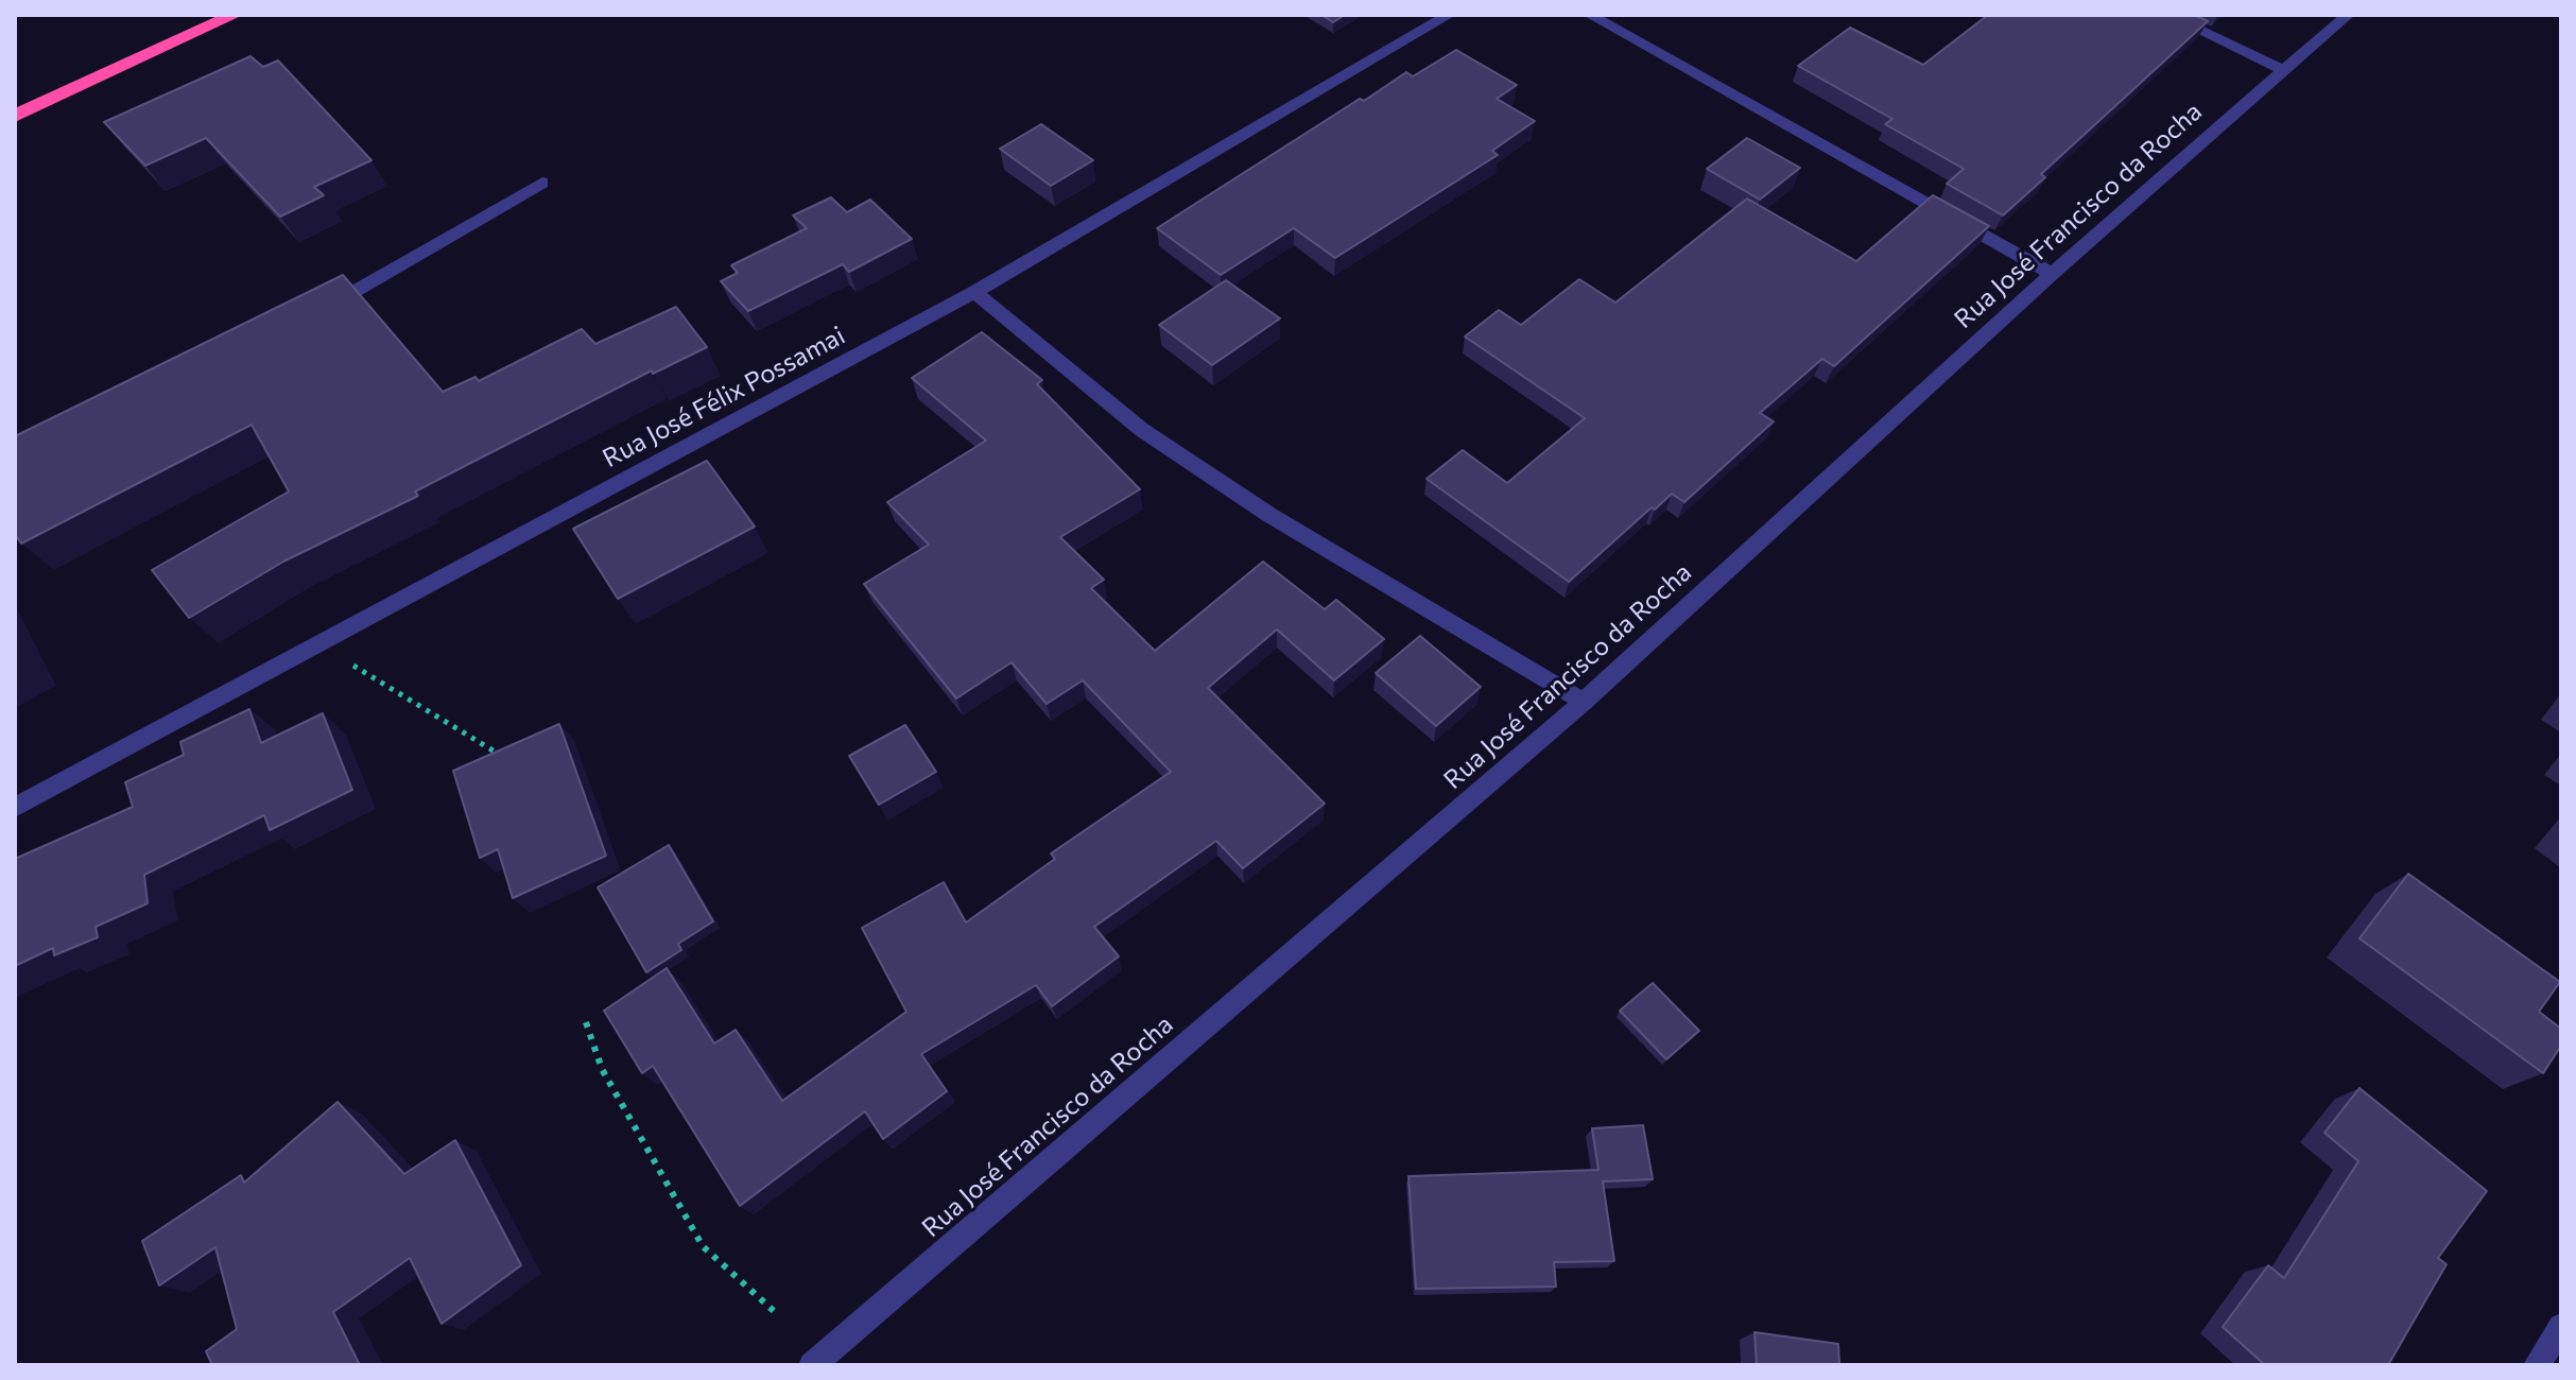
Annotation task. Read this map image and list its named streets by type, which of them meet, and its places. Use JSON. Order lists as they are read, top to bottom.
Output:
{
  "streets": {
    "street": ["Rua José Francisco da Rocha", "Rua José Félix Possamai"]
  }
}
